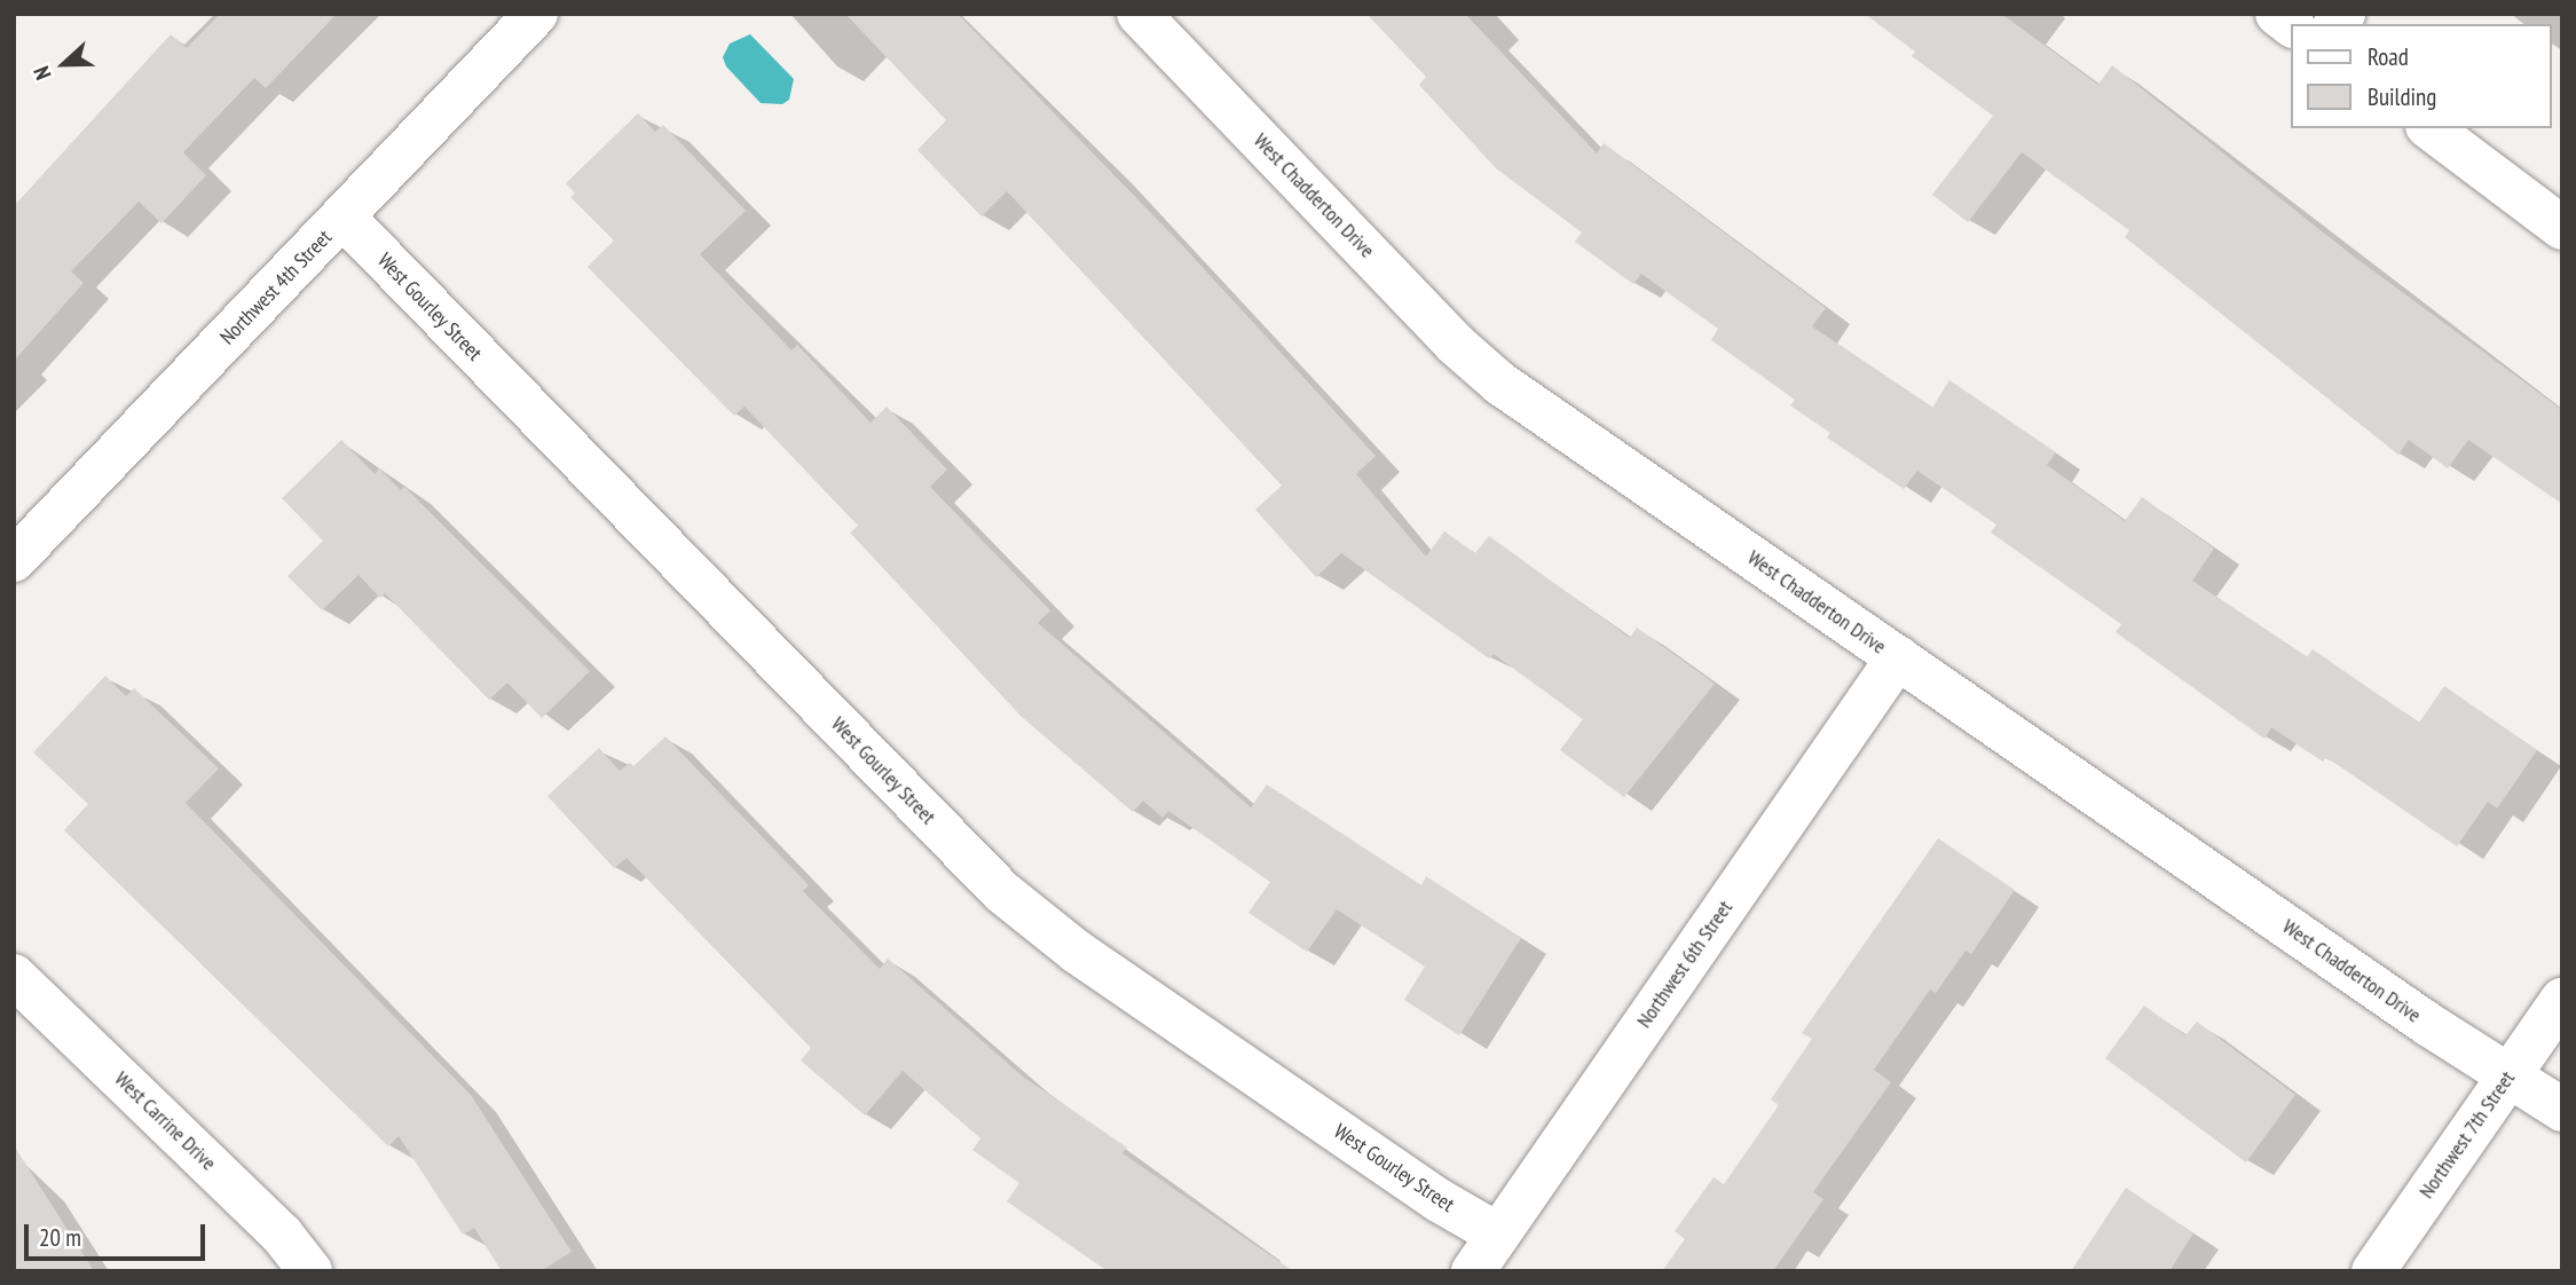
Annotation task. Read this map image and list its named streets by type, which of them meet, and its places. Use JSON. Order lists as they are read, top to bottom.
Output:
{
  "streets": {
    "street": [
      "West Chadderton Drive",
      "Northwest 4th Street",
      "West Gourley Street",
      "Northwest 6th Street",
      "West Carrine Drive",
      "Northwest 7th Street"
    ]
  },
  "crossings": [
    ["West Chadderton Drive", "Northwest 6th Street"],
    ["West Chadderton Drive", "Northwest 7th Street"],
    ["Northwest 4th Street", "West Gourley Street"],
    ["West Gourley Street", "Northwest 6th Street"]
  ],
  "legend": ["Road", "Building"],
  "scale_bar": "20 m",
  "north": "left"
}
